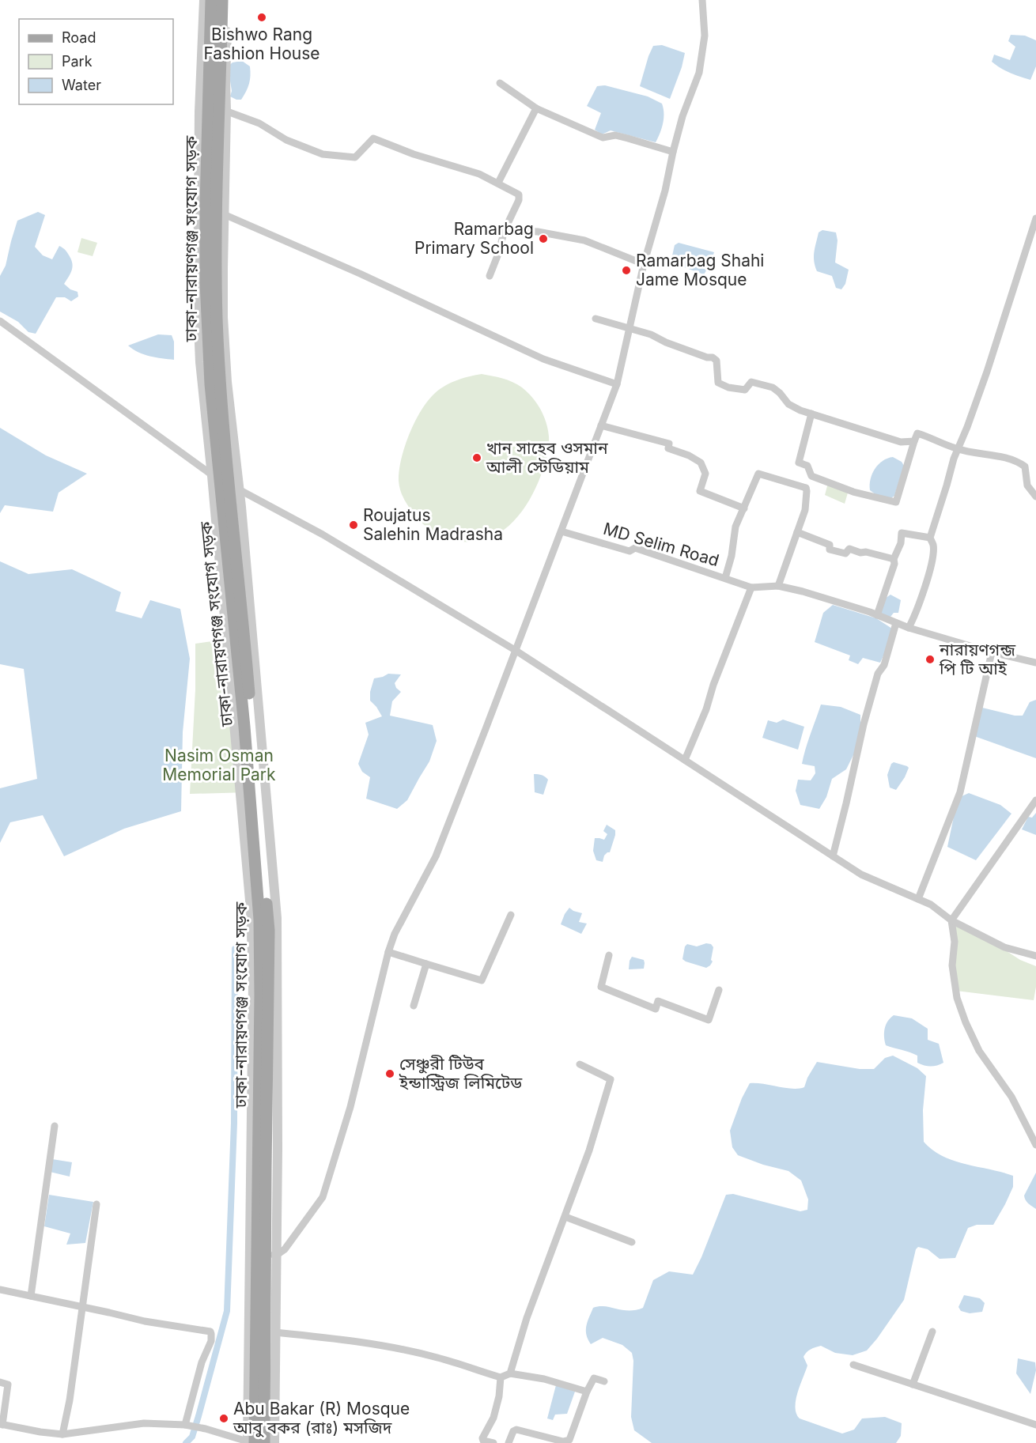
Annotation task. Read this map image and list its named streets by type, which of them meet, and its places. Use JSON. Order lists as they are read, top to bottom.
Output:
{
  "streets": {
    "main road": ["ঢাকা-নারায়ণগঞ্জ সংযোগ সড়ক"],
    "street": ["MD Selim Road"]
  },
  "parks": ["Nasim Osman Memorial Park"],
  "places": [
    "Bishwo Rang Fashion House",
    "Ramarbag Primary School",
    "Ramarbag Shahi Jame Mosque",
    "খান সাহেব ওসমান আলী স্টেডিয়াম",
    "Roujatus Salehin Madrasha",
    "নারায়ণগন্জ পি টি আই",
    "সেঞ্চুরী টিউব ইন্ডাস্ট্রিজ লিমিটেড",
    "Abu Bakar (R) Mosque আবু বকর (রাঃ) মসজিদ"
  ],
  "legend": ["Road", "Park", "Water"]
}
